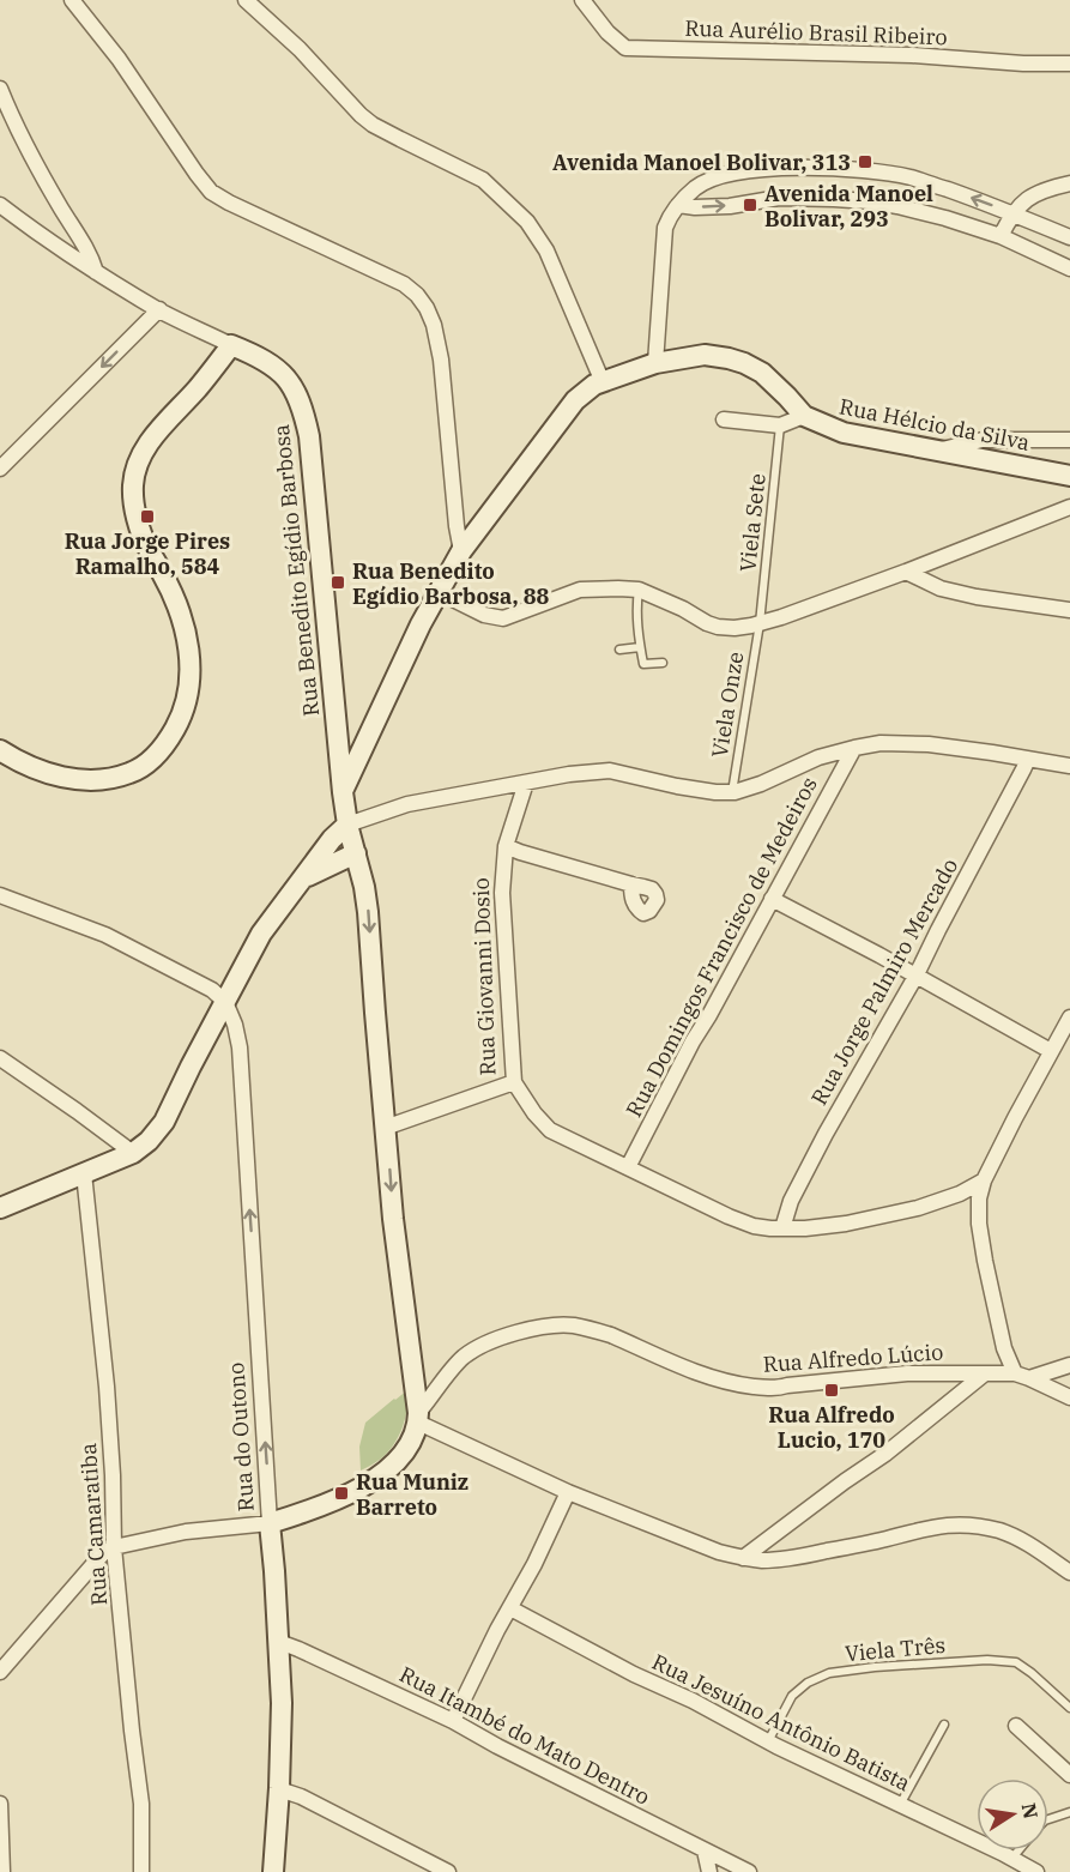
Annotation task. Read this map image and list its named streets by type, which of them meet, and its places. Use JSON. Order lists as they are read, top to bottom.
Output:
{
  "streets": {
    "street": [
      "Rua Aurélio Brasil Ribeiro",
      "Rua Hélcio da Silva",
      "Rua Benedito Egídio Barbosa",
      "Rua Domingos Francisco de Medeiros",
      "Rua Giovanni Dosio",
      "Rua Jorge Palmiro Mercado",
      "Rua Alfredo Lúcio",
      "Rua do Outono",
      "Rua Camaratiba",
      "Rua Jesuíno Antônio Batista",
      "Rua Itambé do Mato Dentro"
    ],
    "lane": ["Viela Sete", "Viela Onze", "Viela Três"]
  },
  "crossings": [
    ["Rua Hélcio da Silva", "Rua Benedito Egídio Barbosa"],
    ["Viela Sete", "Viela Onze"],
    ["Rua do Outono", "Rua Itambé do Mato Dentro"],
    ["Viela Três", "Rua Jesuíno Antônio Batista"]
  ],
  "one_way": ["Rua do Outono"],
  "places": {
    "transit": [
      "Avenida Manoel Bolivar, 313",
      "Avenida Manoel Bolivar, 293",
      "Rua Jorge Pires Ramalho, 584",
      "Rua Benedito Egídio Barbosa, 88",
      "Rua Alfredo Lucio, 170",
      "Rua Muniz Barreto"
    ]
  },
  "north": "right"
}
